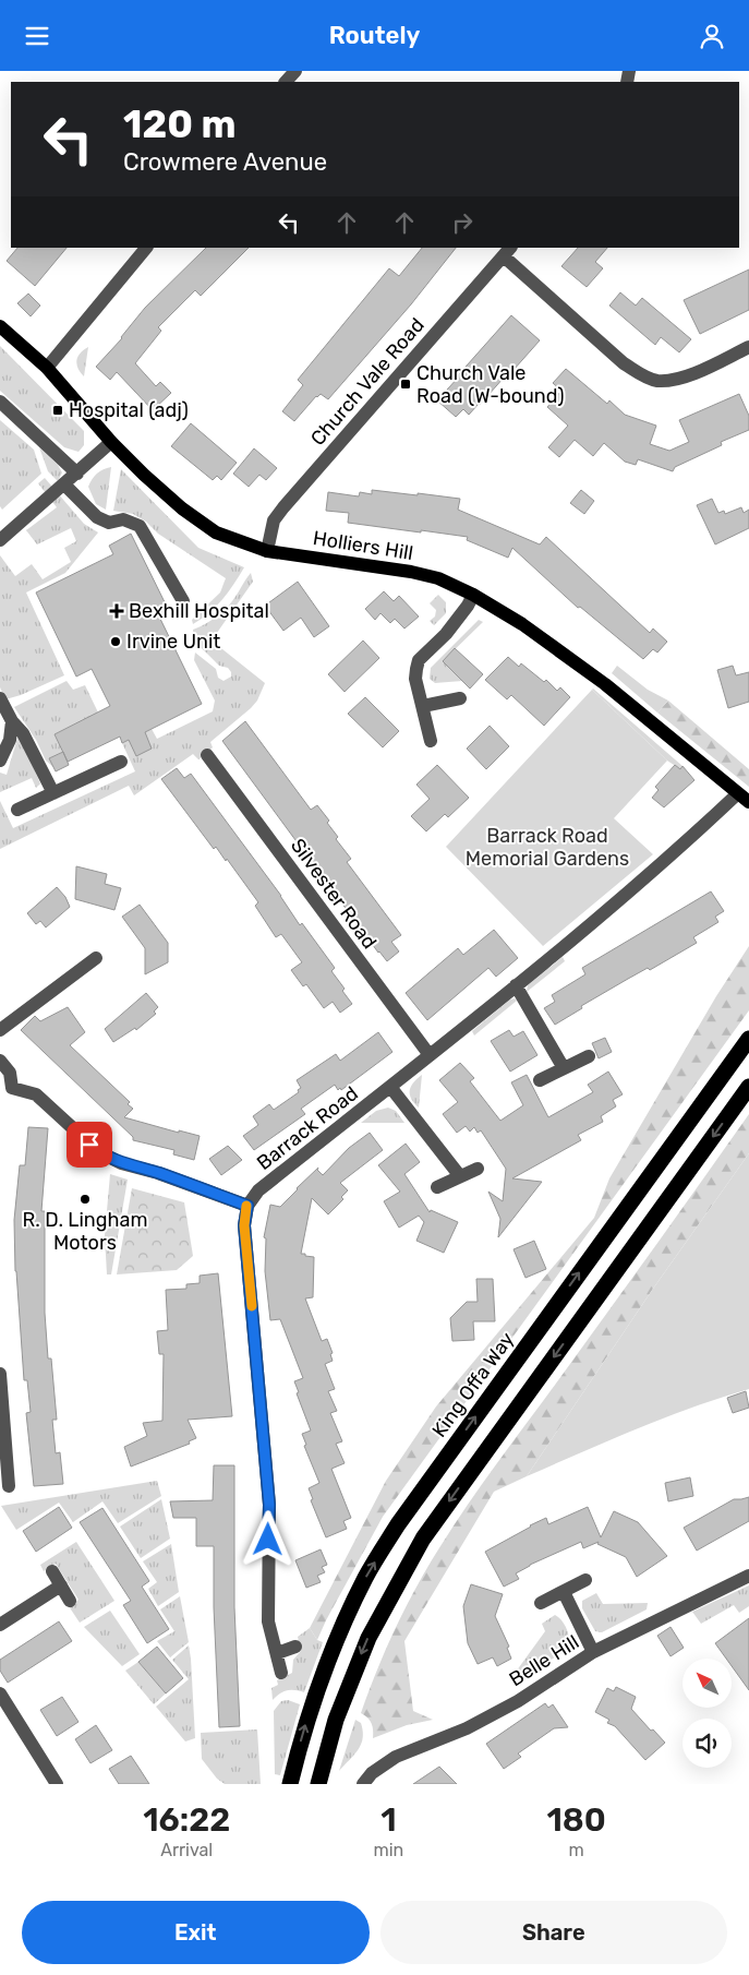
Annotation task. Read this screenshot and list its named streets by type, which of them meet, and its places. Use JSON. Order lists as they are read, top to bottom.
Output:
{
  "streets": {
    "highway": ["King Offa Way"],
    "main road": ["Holliers Hill"],
    "street": [
      "Church Vale Road",
      "Silvester Road",
      "Barrack Road",
      "Belle Hill"
    ]
  },
  "crossings": [
    ["Church Vale Road", "Holliers Hill"],
    ["Holliers Hill", "Barrack Road"],
    ["Silvester Road", "Barrack Road"]
  ],
  "parks": ["Barrack Road Memorial Gardens"],
  "places": {
    "transit": ["Church Vale Road (W-bound)", "Hospital (adj)"],
    "health": ["Bexhill Hospital"],
    "other": ["Irvine Unit", "R. D. Lingham Motors"]
  },
  "north": "top left",
  "page": {
    "header": "Routely",
    "turn": ["120 m", "Crowmere Avenue"],
    "eta": [
      "16:22",
      "Arrival",
      "1",
      "min",
      "180",
      "m"
    ],
    "buttons": ["Exit", "Share"]
  }
}
